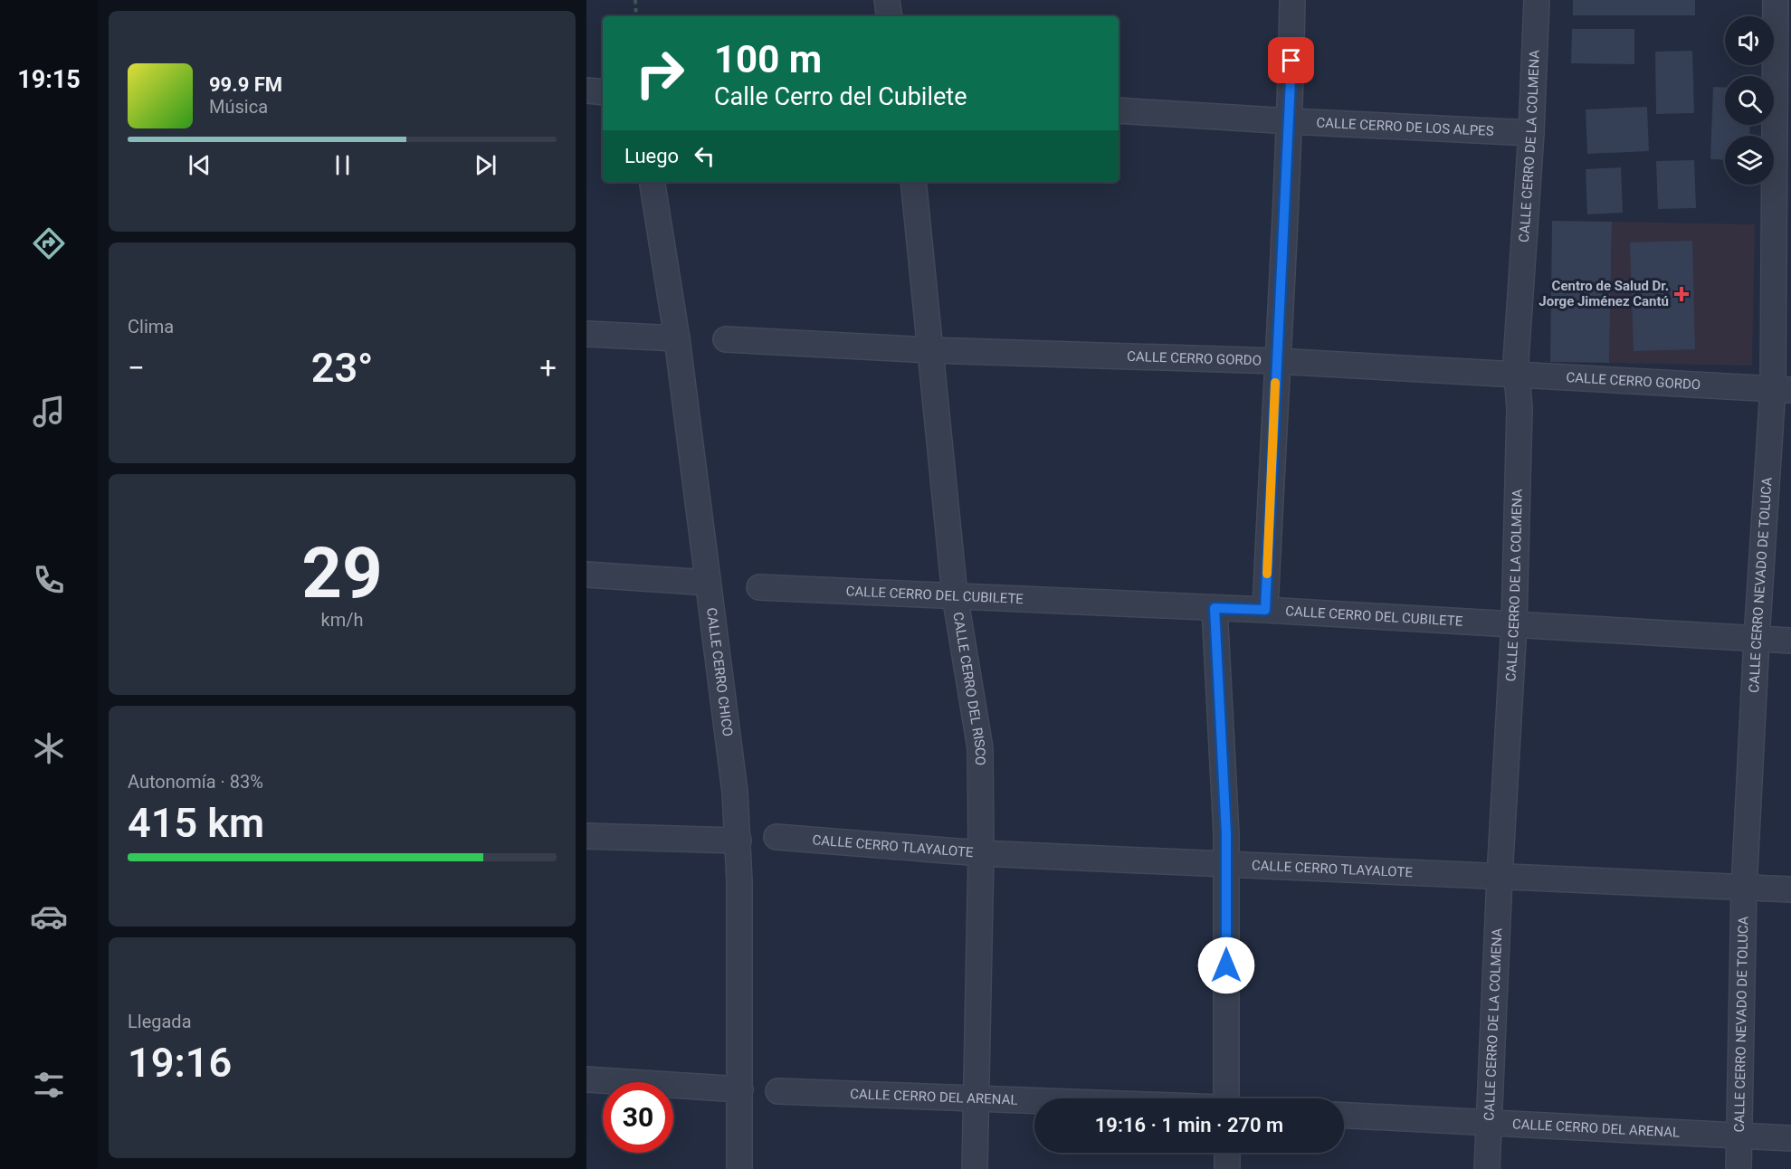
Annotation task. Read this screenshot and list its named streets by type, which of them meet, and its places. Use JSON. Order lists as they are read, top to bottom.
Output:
{
  "streets": {
    "street": [
      "CALLE CERRO DE LOS ALPES",
      "CALLE CERRO DE LA COLMENA",
      "CALLE CERRO GORDO",
      "CALLE CERRO NEVADO DE TOLUCA",
      "CALLE CERRO DEL CUBILETE",
      "CALLE CERRO CHICO",
      "CALLE CERRO DEL RISCO",
      "CALLE CERRO TLAYALOTE",
      "CALLE CERRO DEL ARENAL"
    ]
  },
  "crossings": [
    ["CALLE CERRO DE LOS ALPES", "CALLE CERRO DE LA COLMENA"],
    ["CALLE CERRO DE LA COLMENA", "CALLE CERRO GORDO"],
    ["CALLE CERRO DE LA COLMENA", "CALLE CERRO DEL CUBILETE"],
    ["CALLE CERRO DE LA COLMENA", "CALLE CERRO TLAYALOTE"],
    ["CALLE CERRO DE LA COLMENA", "CALLE CERRO DEL ARENAL"],
    ["CALLE CERRO GORDO", "CALLE CERRO NEVADO DE TOLUCA"],
    ["CALLE CERRO GORDO", "CALLE CERRO DEL RISCO"],
    ["CALLE CERRO NEVADO DE TOLUCA", "CALLE CERRO DEL CUBILETE"],
    ["CALLE CERRO NEVADO DE TOLUCA", "CALLE CERRO TLAYALOTE"],
    ["CALLE CERRO NEVADO DE TOLUCA", "CALLE CERRO DEL ARENAL"],
    ["CALLE CERRO DEL CUBILETE", "CALLE CERRO DEL RISCO"],
    ["CALLE CERRO DEL RISCO", "CALLE CERRO TLAYALOTE"],
    ["CALLE CERRO DEL RISCO", "CALLE CERRO DEL ARENAL"]
  ],
  "places": {
    "health": ["Centro de Salud Dr. Jorge Jiménez Cantú"]
  },
  "page": {
    "tabs": "19:15",
    "turn": ["100 m", "Calle Cerro del Cubilete"],
    "song": ["99.9 FM", "Música"],
    "then": "Luego",
    "tile": [
      "Clima",
      ["29", "km/h"],
      ["Autonomía · 83%", "415 km"],
      ["Llegada", "19:16"]
    ],
    "heat": ["−", "23°", "+"],
    "limit": "30",
    "trip": "19:16 · 1 min · 270 m"
  }
}
